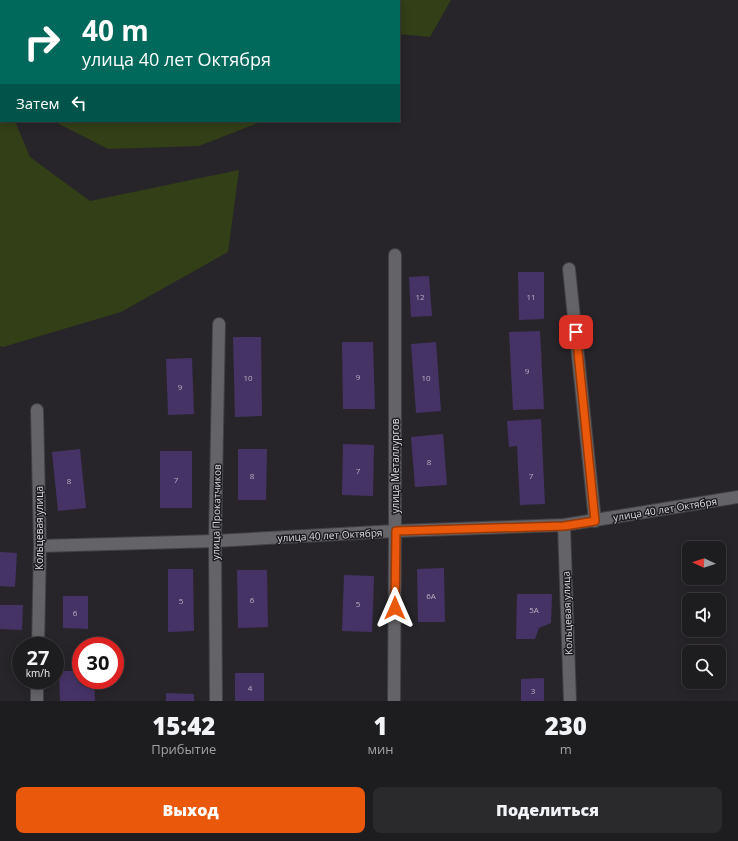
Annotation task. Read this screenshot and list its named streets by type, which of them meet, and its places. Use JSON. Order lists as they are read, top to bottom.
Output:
{
  "streets": {
    "street": [
      "улица Металлургов",
      "улица 40 лет Октября",
      "улица Прокатчиков",
      "Кольцевая улица"
    ]
  },
  "crossings": [
    ["улица Металлургов", "улица 40 лет Октября"],
    ["улица 40 лет Октября", "улица Прокатчиков"],
    ["улица 40 лет Октября", "Кольцевая улица"]
  ],
  "house_numbers": [
    "12",
    "11",
    "9",
    "9",
    "10",
    "10",
    "9",
    "8",
    "7",
    "8",
    "7",
    "7",
    "8",
    "6А",
    "6",
    "5",
    "5",
    "5А",
    "6",
    "4",
    "3"
  ],
  "north": "left",
  "page": {
    "turn": ["40 m", "улица 40 лет Октября"],
    "then": "Затем",
    "speed": "27 km/h",
    "limit": "30",
    "eta": [
      "15:42",
      "Прибытие",
      "1",
      "мин",
      "230",
      "m"
    ],
    "buttons": ["Выход", "Поделиться"]
  }
}
